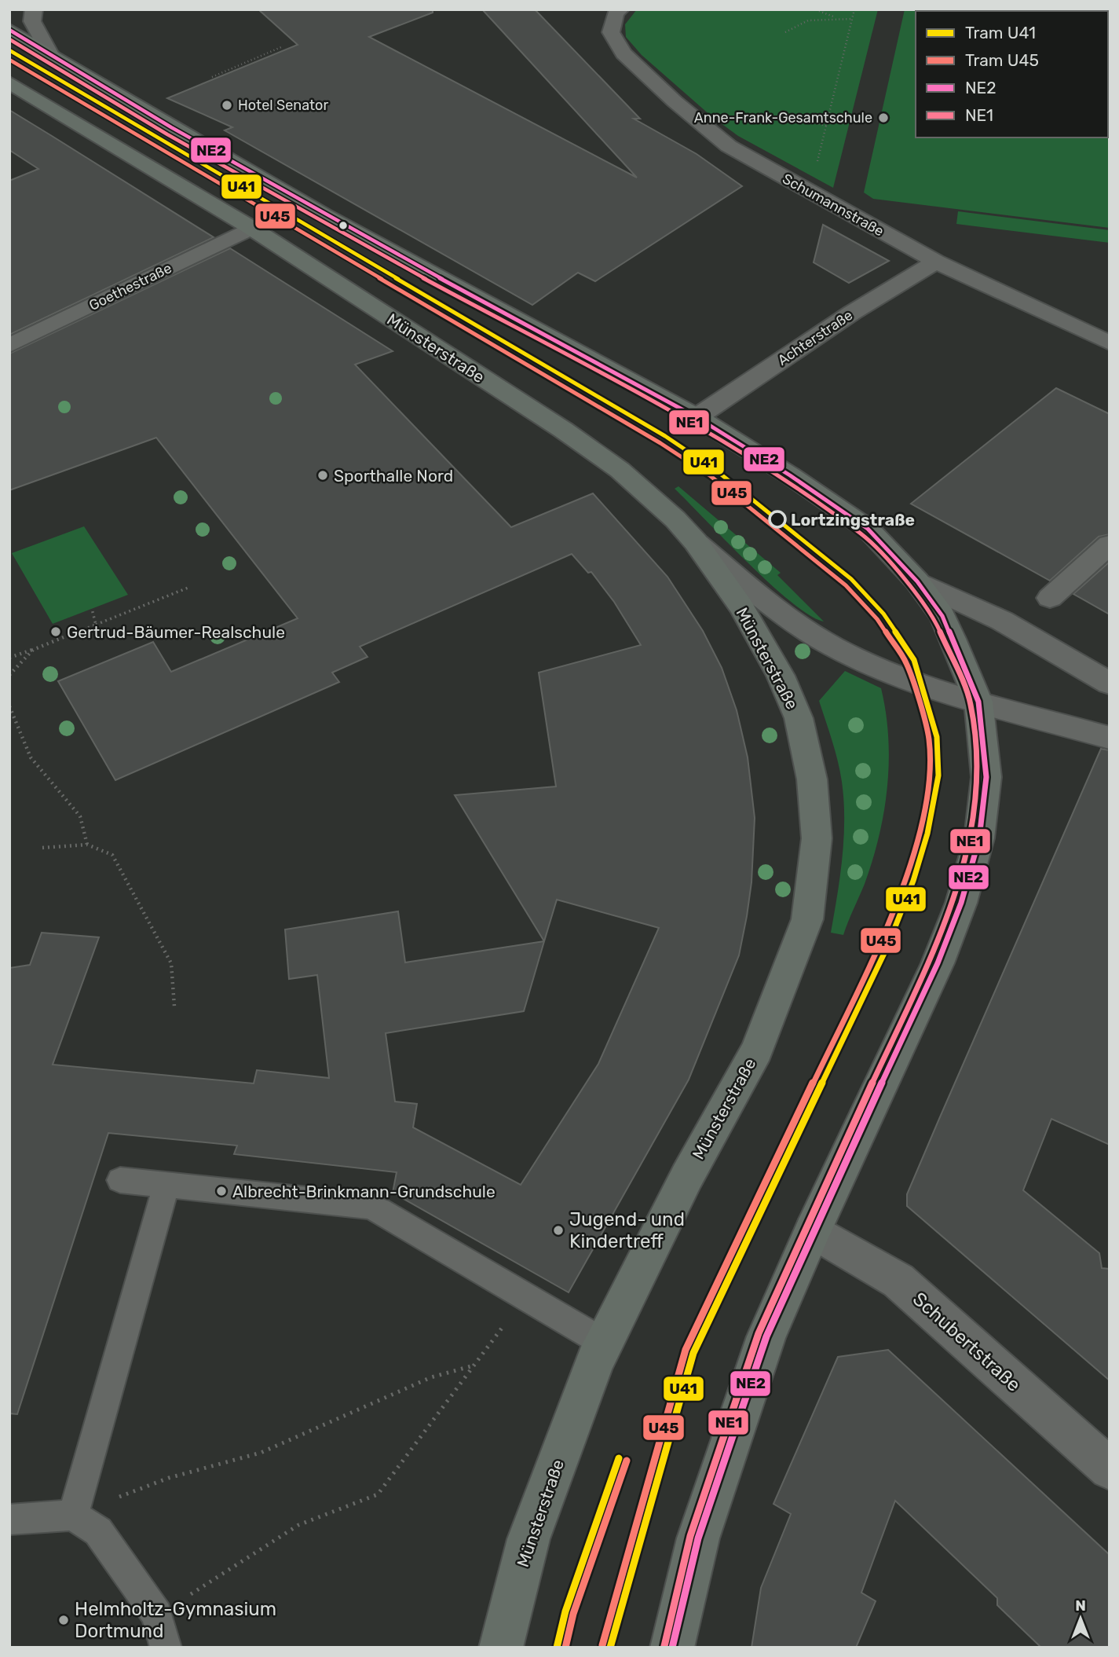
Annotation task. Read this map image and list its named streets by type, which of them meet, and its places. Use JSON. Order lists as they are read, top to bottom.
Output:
{
  "streets": {
    "main road": ["Münsterstraße"],
    "street": [
      "Schumannstraße",
      "Goethestraße",
      "Achterstraße",
      "Schubertstraße"
    ]
  },
  "crossings": [
    ["Schumannstraße", "Achterstraße"],
    ["Goethestraße", "Münsterstraße"]
  ],
  "places": [
    "Hotel Senator",
    "Anne-Frank-Gesamtschule",
    "Sporthalle Nord",
    "Lortzingstraße",
    "Gertrud-Bäumer-Realschule",
    "Albrecht-Brinkmann-Grundschule",
    "Jugend- und Kindertreff",
    "Helmholtz-Gymnasium Dortmund"
  ],
  "lines": [
    "transit line NE2",
    "transit line NE1",
    "tram line U41",
    "tram line U45"
  ],
  "legend": [
    "Tram U41",
    "Tram U45",
    "NE2",
    "NE1"
  ],
  "north": "top"
}
